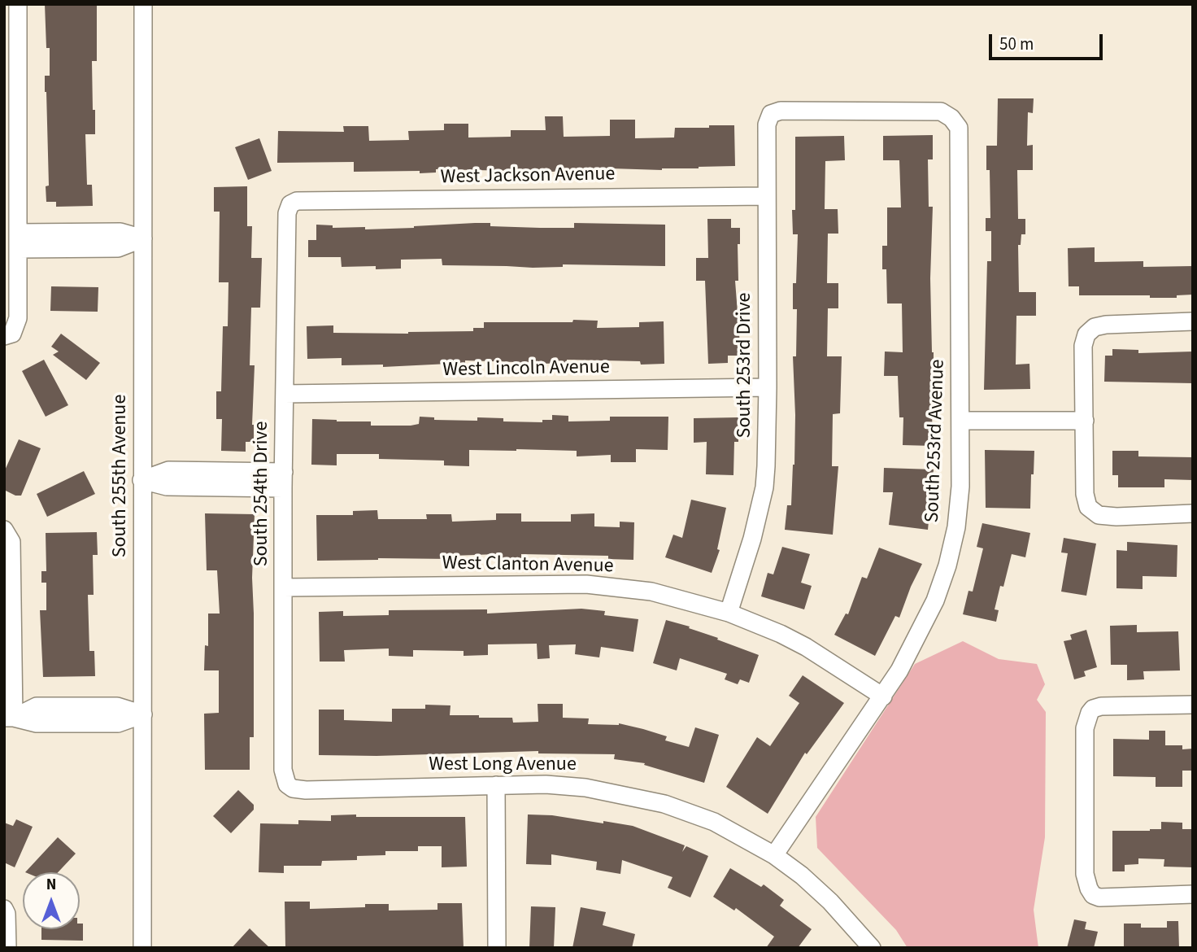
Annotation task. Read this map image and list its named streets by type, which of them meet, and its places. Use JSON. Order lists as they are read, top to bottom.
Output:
{
  "streets": {
    "street": [
      "West Jackson Avenue",
      "South 253rd Drive",
      "West Lincoln Avenue",
      "South 253rd Avenue",
      "South 255th Avenue",
      "South 254th Drive",
      "West Clanton Avenue",
      "West Long Avenue"
    ]
  },
  "crossings": [
    ["West Jackson Avenue", "South 253rd Drive"],
    ["West Jackson Avenue", "South 254th Drive"],
    ["South 253rd Drive", "West Lincoln Avenue"],
    ["South 253rd Drive", "South 253rd Avenue"],
    ["South 253rd Drive", "West Clanton Avenue"],
    ["West Lincoln Avenue", "South 254th Drive"],
    ["South 253rd Avenue", "West Clanton Avenue"],
    ["South 253rd Avenue", "West Long Avenue"],
    ["South 254th Drive", "West Clanton Avenue"],
    ["South 254th Drive", "West Long Avenue"]
  ],
  "scale_bar": "50 m",
  "north": "top"
}
